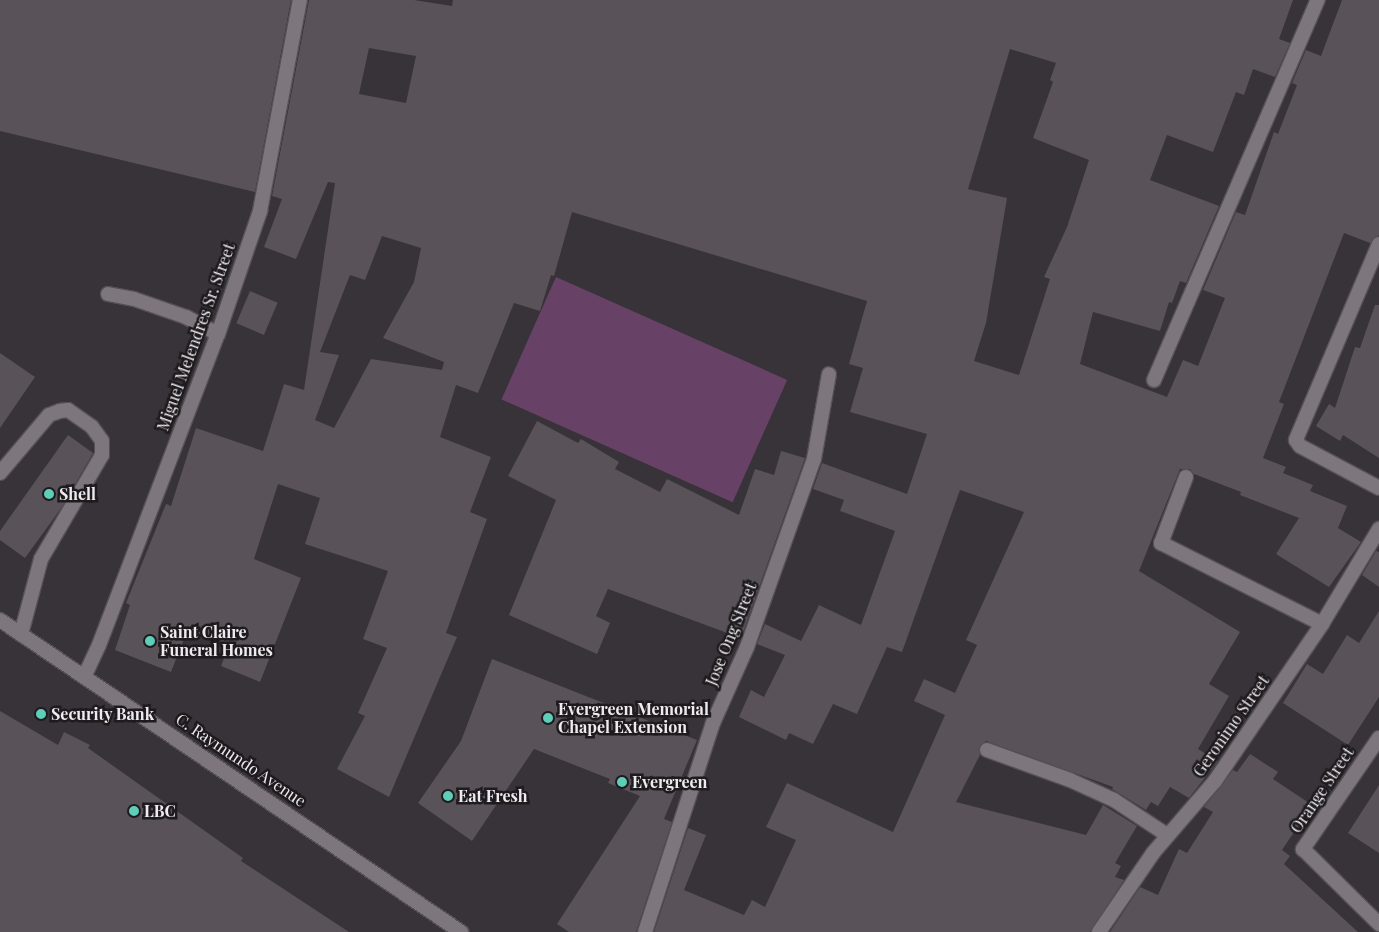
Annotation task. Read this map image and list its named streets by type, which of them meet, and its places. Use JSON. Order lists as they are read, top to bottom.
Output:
{
  "streets": {
    "street": [
      "Miguel Melendres Sr. Street",
      "Jose Ong Street",
      "Geronimo Street",
      "C. Raymundo Avenue",
      "Orange Street"
    ]
  },
  "crossings": [
    ["Miguel Melendres Sr. Street", "C. Raymundo Avenue"]
  ],
  "places": [
    "Shell",
    "Saint Claire Funeral Homes",
    "Security Bank",
    "Evergreen Memorial Chapel Extension",
    "Evergreen",
    "Eat Fresh",
    "LBC"
  ]
}
